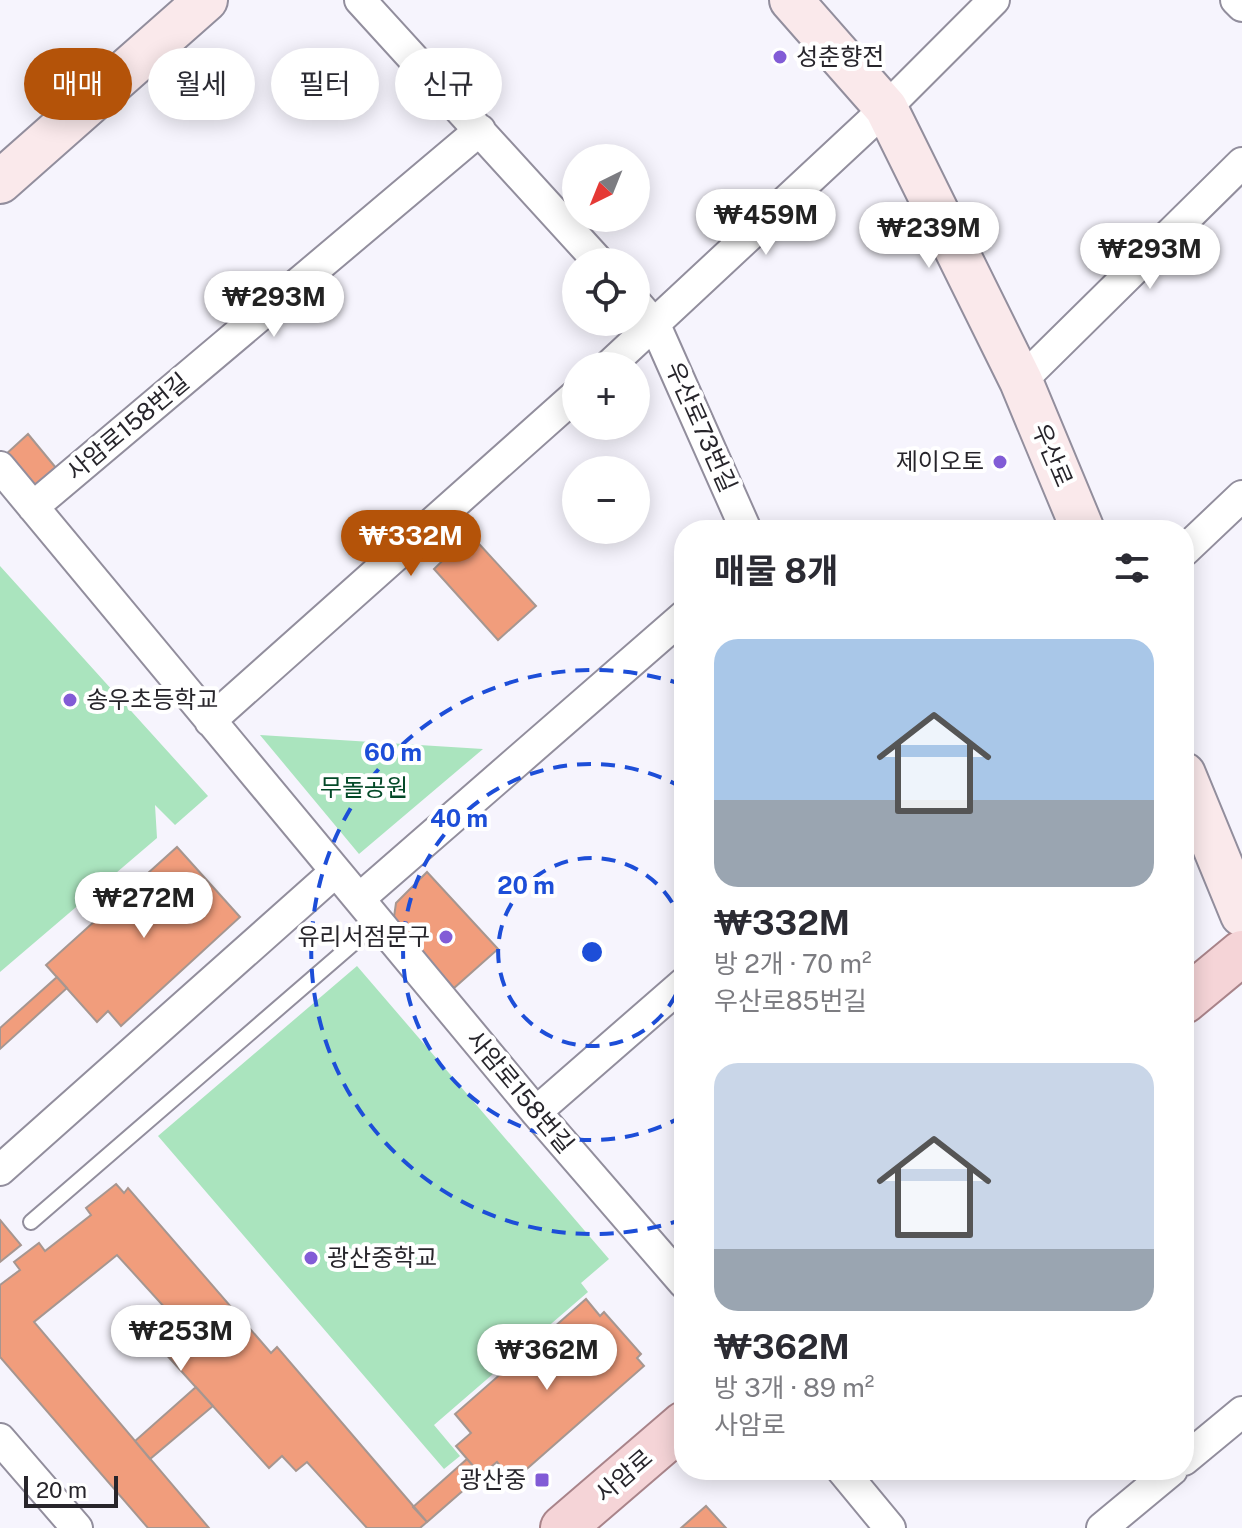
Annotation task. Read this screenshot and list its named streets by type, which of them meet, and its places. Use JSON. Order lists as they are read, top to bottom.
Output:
{
  "streets": {
    "main road": ["사암로"],
    "street": ["사암로158번길", "우산로73번길", "우산로"]
  },
  "parks": ["무돌공원"],
  "places": {
    "other": [
      "성춘향전",
      "제이오토",
      "송우초등학교",
      "유리서점문구",
      "광산중학교"
    ],
    "transit": ["광산중"]
  },
  "scale_bar": "20 m",
  "north": "bottom left",
  "page": {
    "chip": [
      "매매",
      "월세",
      "필터",
      "신규"
    ],
    "map_buttons": ["+", "−"],
    "price": [
      "₩459M",
      "₩239M",
      "₩293M",
      "₩293M",
      "₩332M",
      "₩272M",
      "₩253M",
      "₩362M"
    ],
    "heading": "매물 8개",
    "list": [
      {
        "name": "₩332M",
        "note": "방 2개 · 70 m² · 우산로85번길"
      },
      {
        "name": "₩362M",
        "note": "방 3개 · 89 m² · 사암로"
      }
    ],
    "scale": "20 m"
  },
  "rings": ["60 m", "40 m", "20 m"]
}
